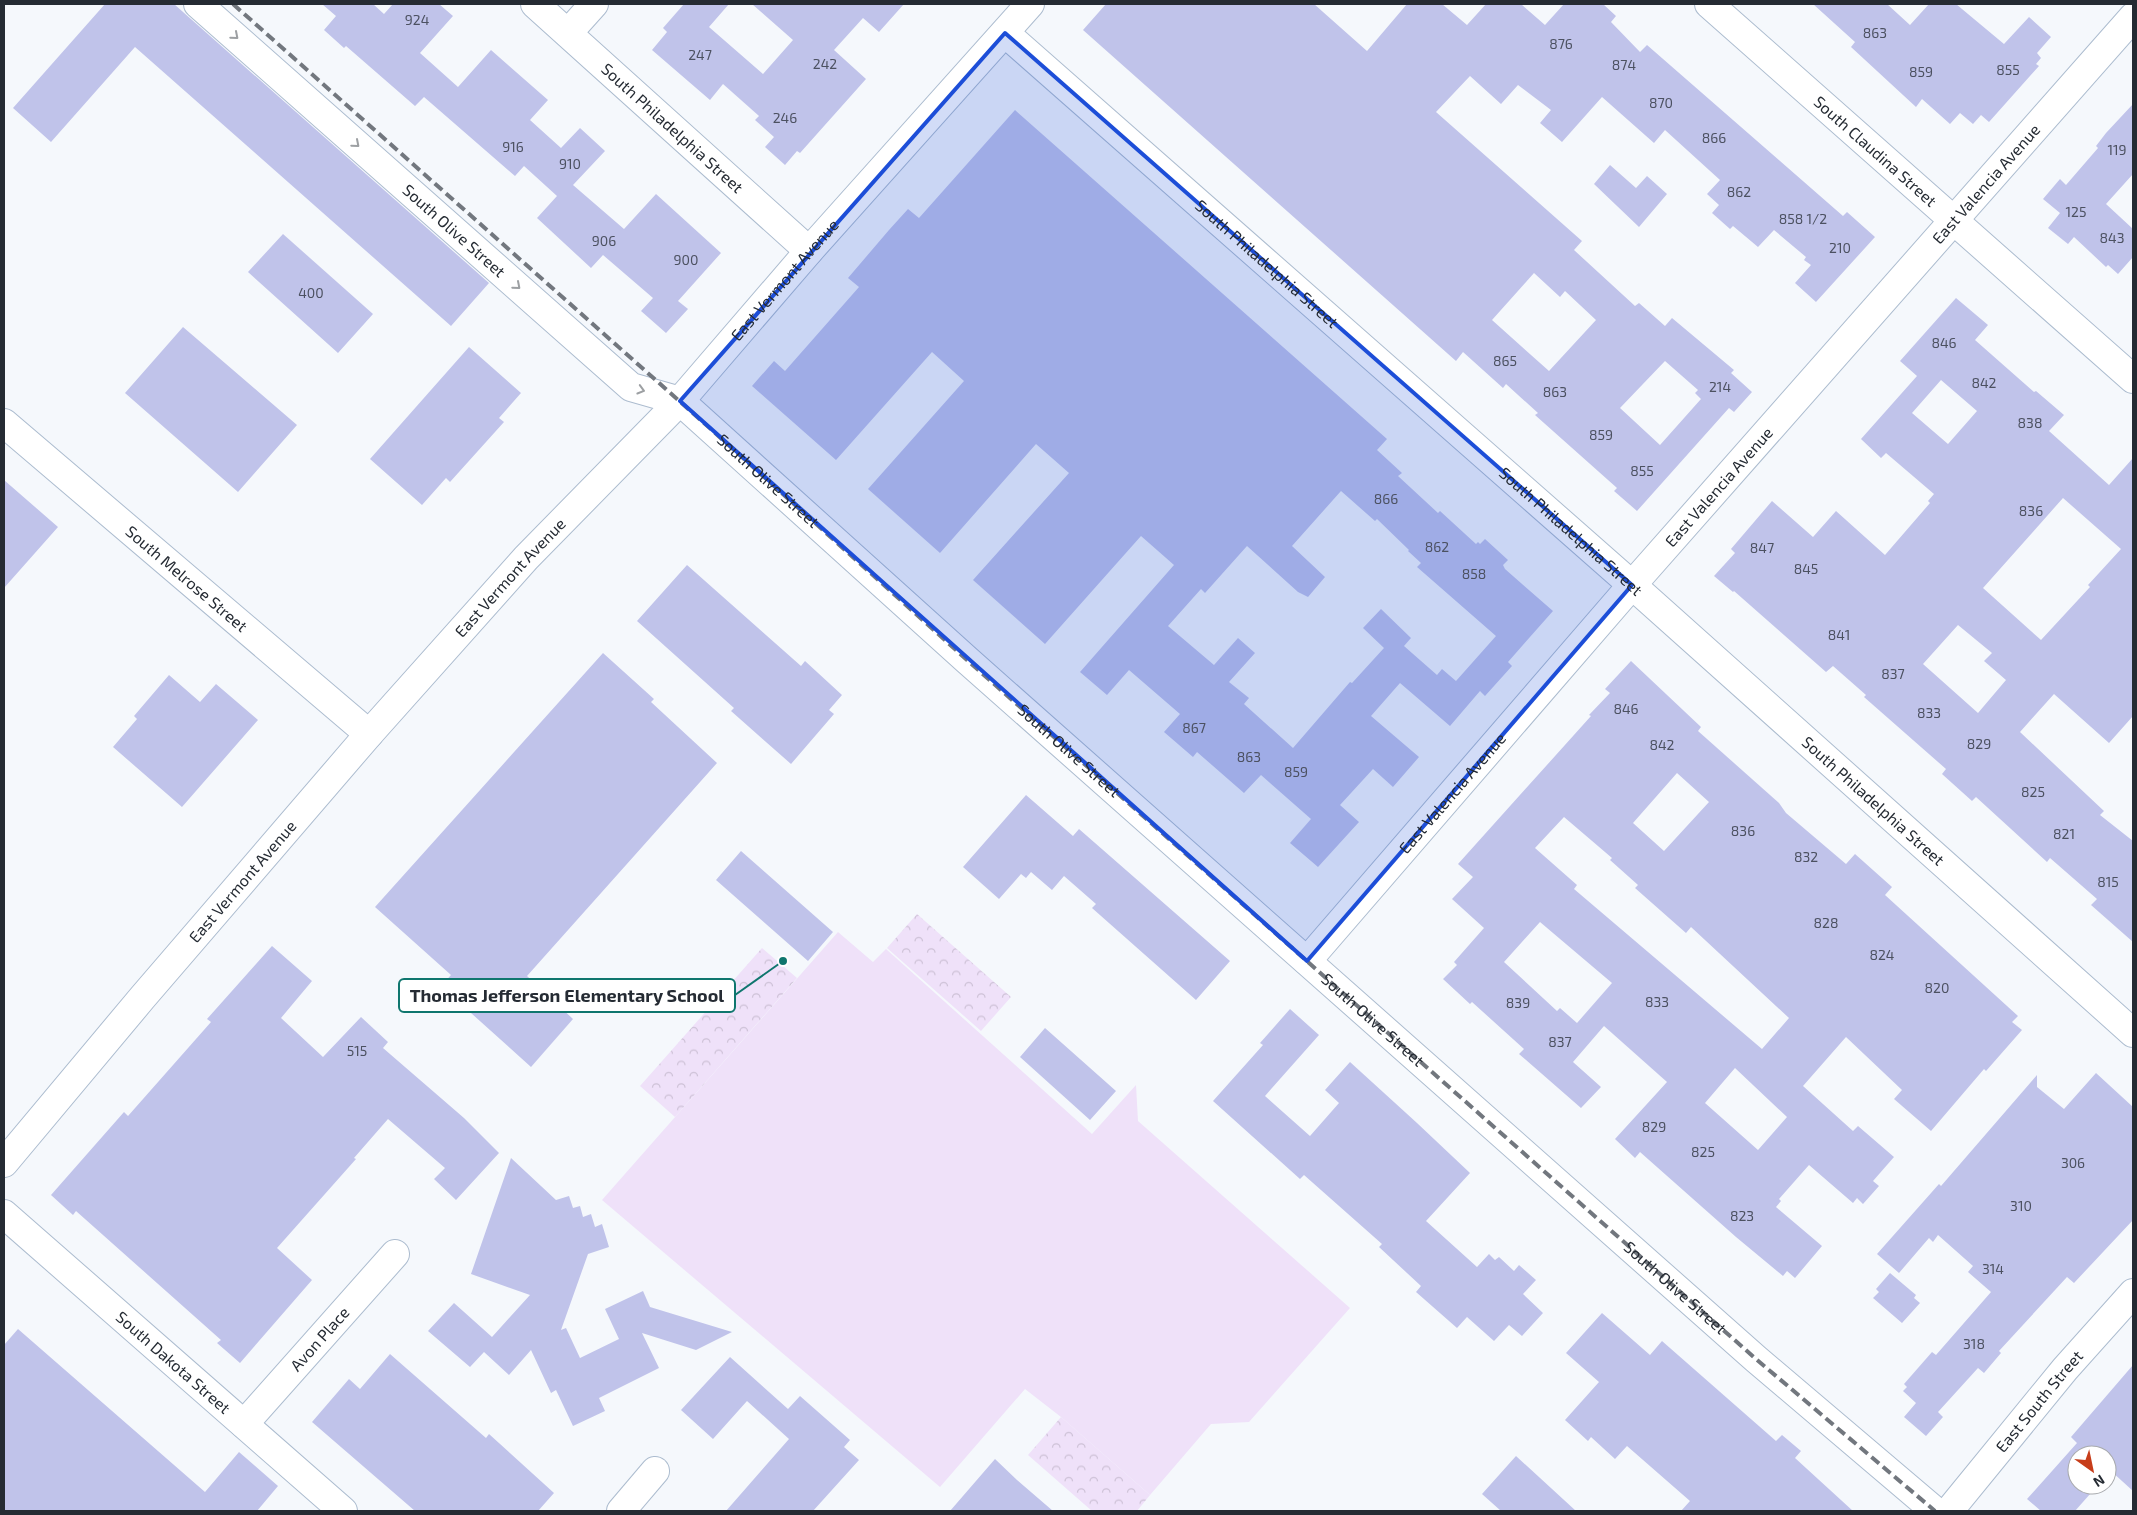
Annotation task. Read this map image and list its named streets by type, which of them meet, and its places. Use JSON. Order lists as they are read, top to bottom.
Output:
{
  "streets": {
    "street": [
      "South Philadelphia Street",
      "South Claudina Street",
      "East Valencia Avenue",
      "South Olive Street",
      "East Vermont Avenue",
      "South Melrose Street",
      "Avon Place",
      "South Dakota Street",
      "East South Street"
    ]
  },
  "crossings": [
    ["South Philadelphia Street", "East Valencia Avenue"],
    ["South Philadelphia Street", "East Vermont Avenue"],
    ["South Claudina Street", "East Valencia Avenue"],
    ["East Valencia Avenue", "South Olive Street"],
    ["South Olive Street", "East Vermont Avenue"],
    ["East Vermont Avenue", "South Melrose Street"],
    ["Avon Place", "South Dakota Street"]
  ],
  "places": ["Thomas Jefferson Elementary School"],
  "house_numbers": [
    "924",
    "863",
    "876",
    "247",
    "242",
    "874",
    "855",
    "859",
    "870",
    "246",
    "866",
    "916",
    "119",
    "910",
    "862",
    "125",
    "858 1/2",
    "843",
    "906",
    "210",
    "900",
    "400",
    "846",
    "865",
    "842",
    "214",
    "863",
    "838",
    "859",
    "855",
    "866",
    "836",
    "862",
    "847",
    "845",
    "858",
    "841",
    "837",
    "846",
    "833",
    "867",
    "829",
    "842",
    "863",
    "859",
    "825",
    "836",
    "821",
    "832",
    "815",
    "828",
    "824",
    "820",
    "833",
    "839",
    "837",
    "515",
    "829",
    "825",
    "306",
    "310",
    "823",
    "314",
    "318"
  ],
  "north": "bottom right"
}
